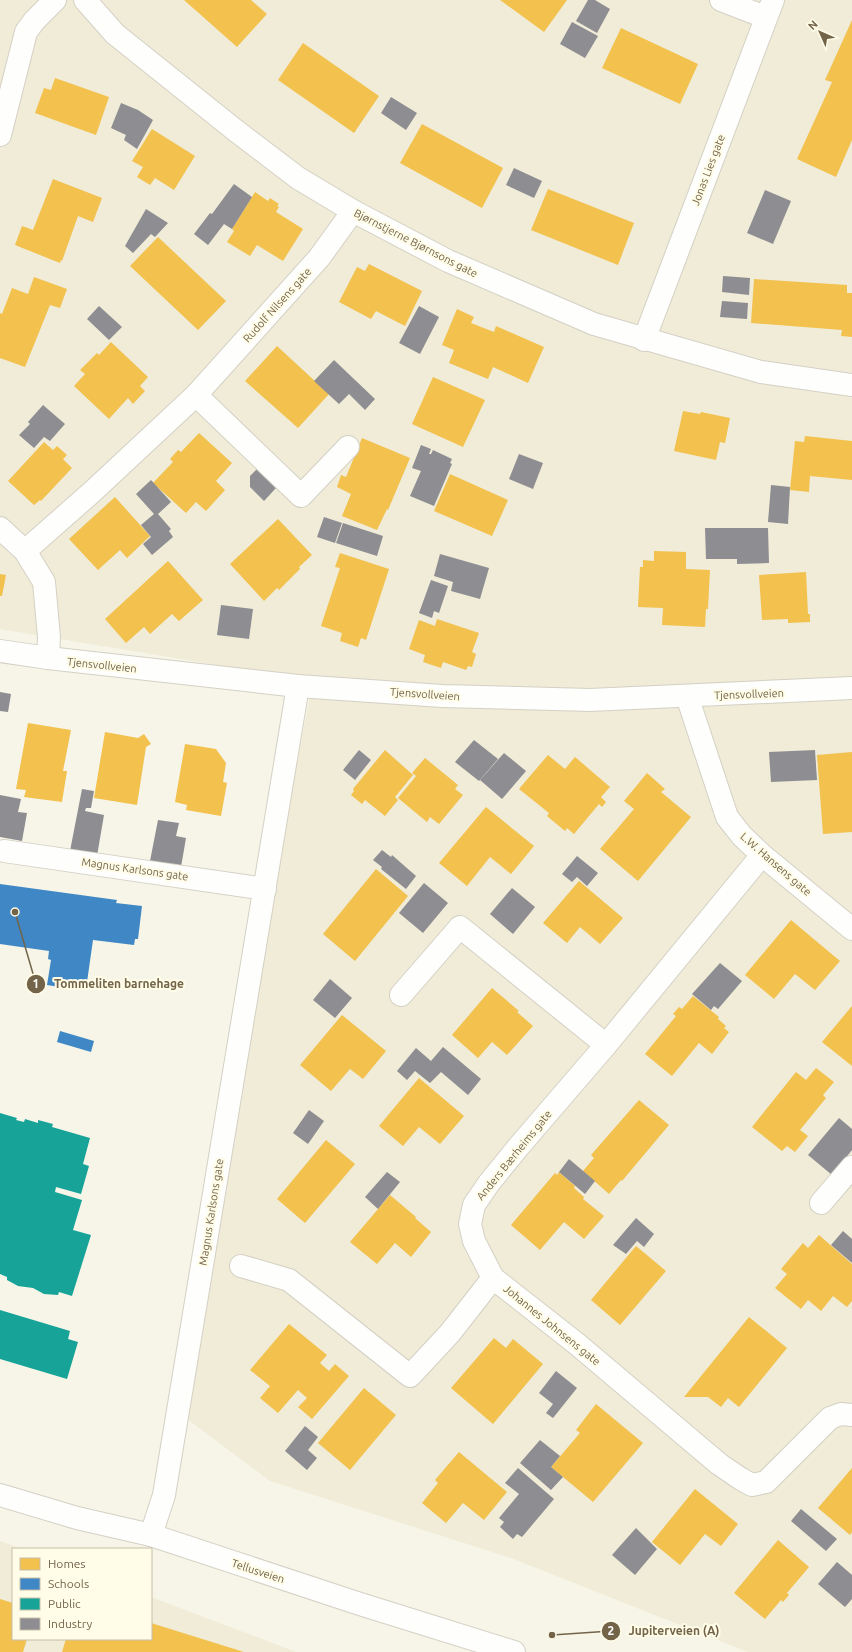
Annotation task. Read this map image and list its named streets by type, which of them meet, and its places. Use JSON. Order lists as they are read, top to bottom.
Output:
{
  "streets": {
    "street": [
      "Jonas Lies gate",
      "Bjørnstjerne Bjørnsons gate",
      "Rudolf Nilsens gate",
      "Tjensvollveien",
      "L.W. Hansens gate",
      "Magnus Karlsons gate",
      "Anders Bærheims gate",
      "Johannes Johnsens gate",
      "Tellusveien"
    ]
  },
  "crossings": [
    ["Jonas Lies gate", "Bjørnstjerne Bjørnsons gate"],
    ["Bjørnstjerne Bjørnsons gate", "Rudolf Nilsens gate"],
    ["Tjensvollveien", "L.W. Hansens gate"],
    ["Tjensvollveien", "Magnus Karlsons gate"],
    ["L.W. Hansens gate", "Anders Bærheims gate"],
    ["Magnus Karlsons gate", "Tellusveien"],
    ["Anders Bærheims gate", "Johannes Johnsens gate"]
  ],
  "places": ["Tommeliten barnehage", "Jupiterveien (A)"],
  "legend": [
    "Homes",
    "Schools",
    "Public",
    "Industry"
  ],
  "north": "top left"
}
